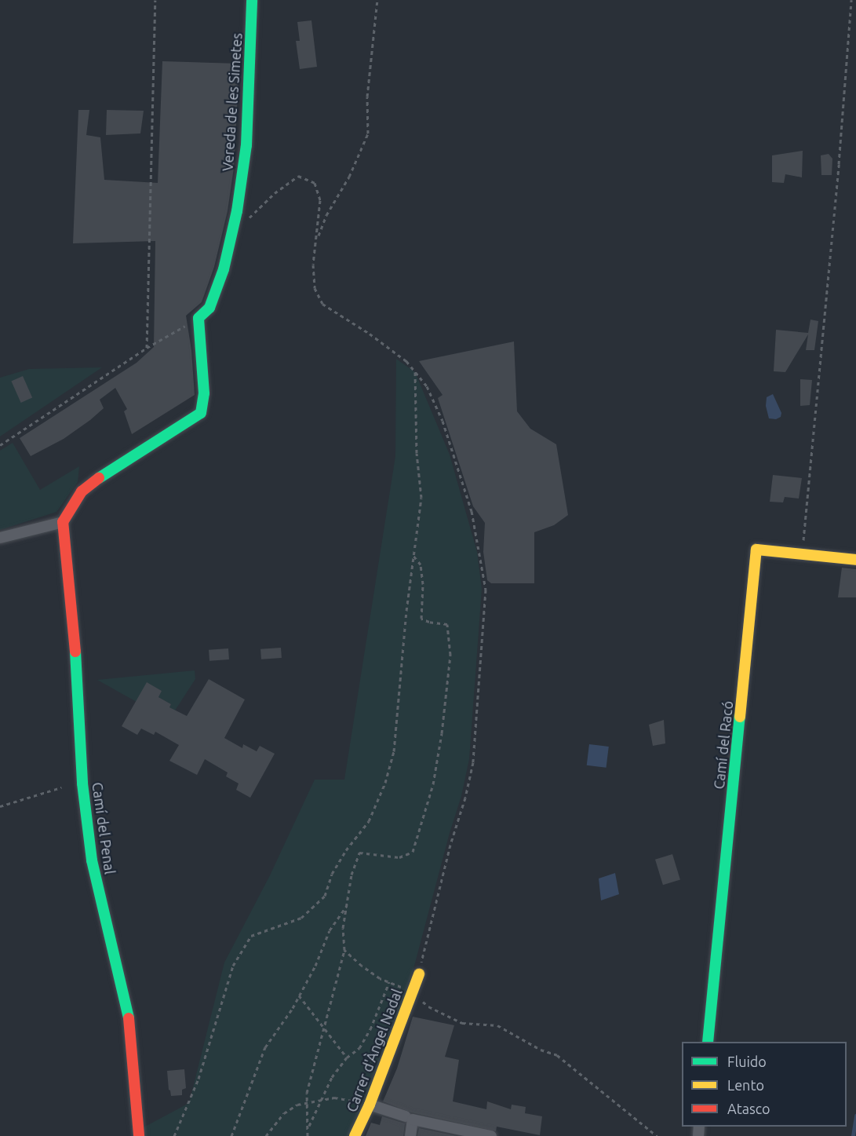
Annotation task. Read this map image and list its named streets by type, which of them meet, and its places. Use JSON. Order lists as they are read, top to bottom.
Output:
{
  "streets": {
    "street": [
      "Vereda de les Simetes",
      "Camí del Racó",
      "Camí del Penal",
      "Carrer d'Àngel Nadal"
    ]
  },
  "legend": ["Fluido", "Lento", "Atasco"]
}
